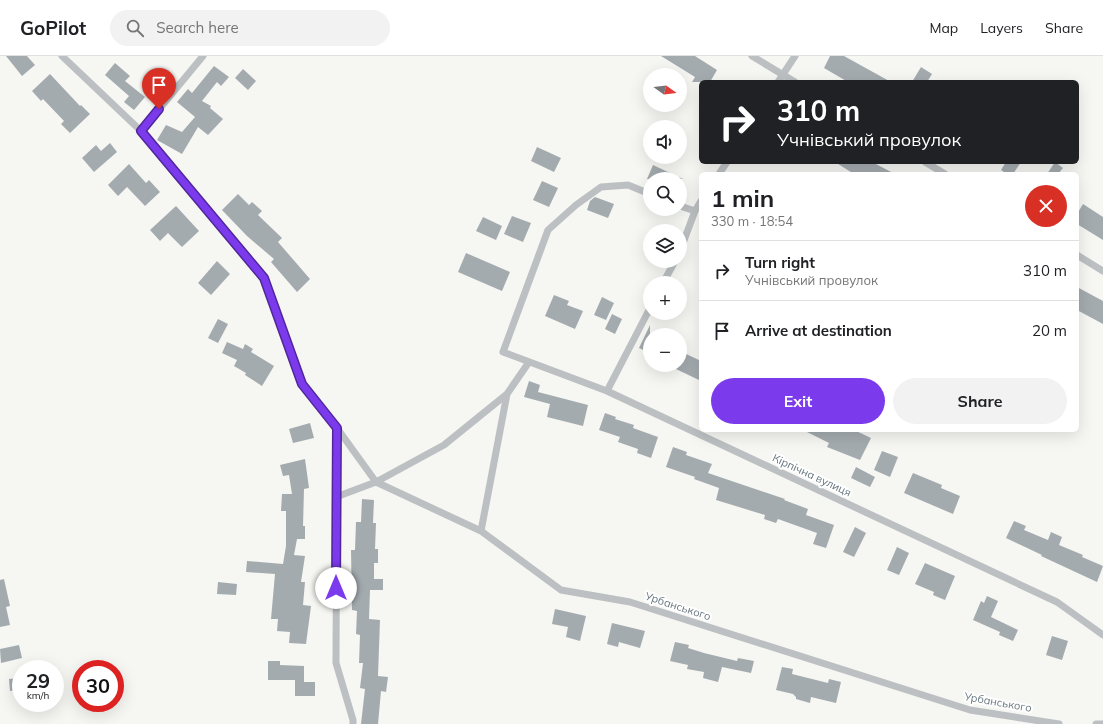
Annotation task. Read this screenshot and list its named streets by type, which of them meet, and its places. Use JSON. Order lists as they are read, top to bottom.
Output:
{
  "streets": {
    "street": ["Кiрпiчна вулиця", "Урбанського"]
  },
  "north": "right",
  "page": {
    "header": "GoPilot",
    "search": "Search here",
    "nav": ["Map", "Layers", "Share"],
    "map_buttons": ["+", "−"],
    "turn": ["310 m", "Учнівський провулок"],
    "heading": ["1 min", "330 m · 18:54"],
    "list": [
      {
        "name": "Turn right",
        "note": "Учнівський провулок",
        "value": "310 m"
      },
      {
        "name": "Arrive at destination",
        "value": "20 m"
      }
    ],
    "buttons": ["Exit", "Share"],
    "speed": "29 km/h",
    "limit": "30"
  }
}
